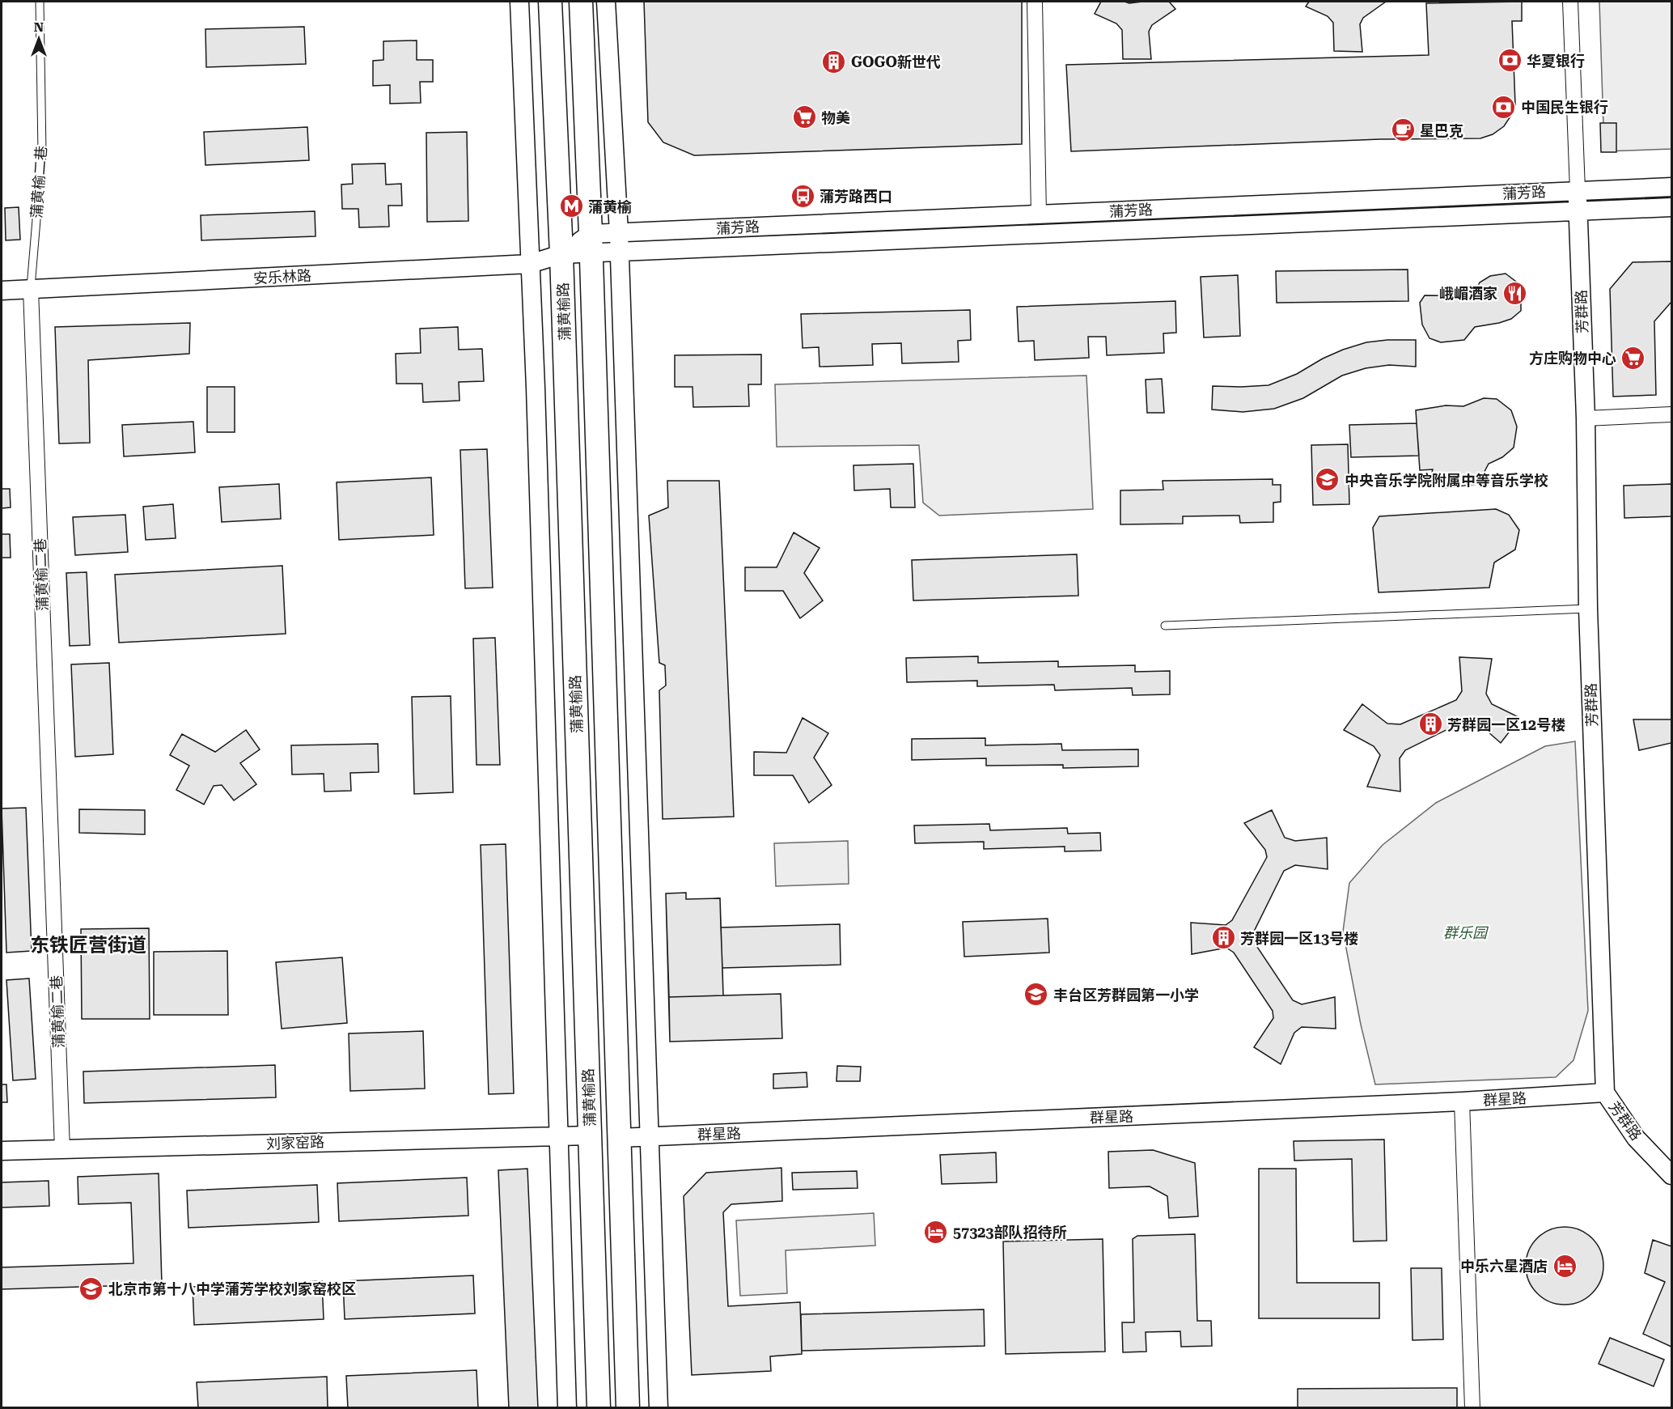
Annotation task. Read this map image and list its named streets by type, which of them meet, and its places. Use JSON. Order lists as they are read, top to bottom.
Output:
{
  "streets": {
    "main road": ["蒲黄榆路"],
    "street": [
      "蒲黄榆二巷",
      "蒲芳路",
      "安乐林路",
      "芳群路",
      "群星路",
      "刘家窑路"
    ]
  },
  "crossings": [
    ["蒲黄榆二巷", "安乐林路"],
    ["蒲黄榆二巷", "刘家窑路"],
    ["蒲芳路", "安乐林路"],
    ["蒲芳路", "蒲黄榆路"],
    ["蒲芳路", "芳群路"],
    ["安乐林路", "蒲黄榆路"],
    ["蒲黄榆路", "群星路"],
    ["蒲黄榆路", "刘家窑路"],
    ["芳群路", "群星路"]
  ],
  "districts": ["东铁匠营街道"],
  "parks": ["群乐园"],
  "places": {
    "bank": ["华夏银行", "中国民生银行"],
    "building": ["GOGO新世代", "芳群园一区12号楼", "芳群园一区13号楼"],
    "supermarket": ["物美", "方庄购物中心"],
    "cafe": ["星巴克"],
    "bus stop": ["蒲芳路西口"],
    "metro station": ["蒲黄榆"],
    "restaurant": ["峨嵋酒家"],
    "school or university": ["中央音乐学院附属中等音乐学校", "丰台区芳群园第一小学", "北京市第十八中学蒲芳学校刘家窑校区"],
    "hotel": ["57323部队招待所", "中乐六星酒店"]
  },
  "north": "top"
}
